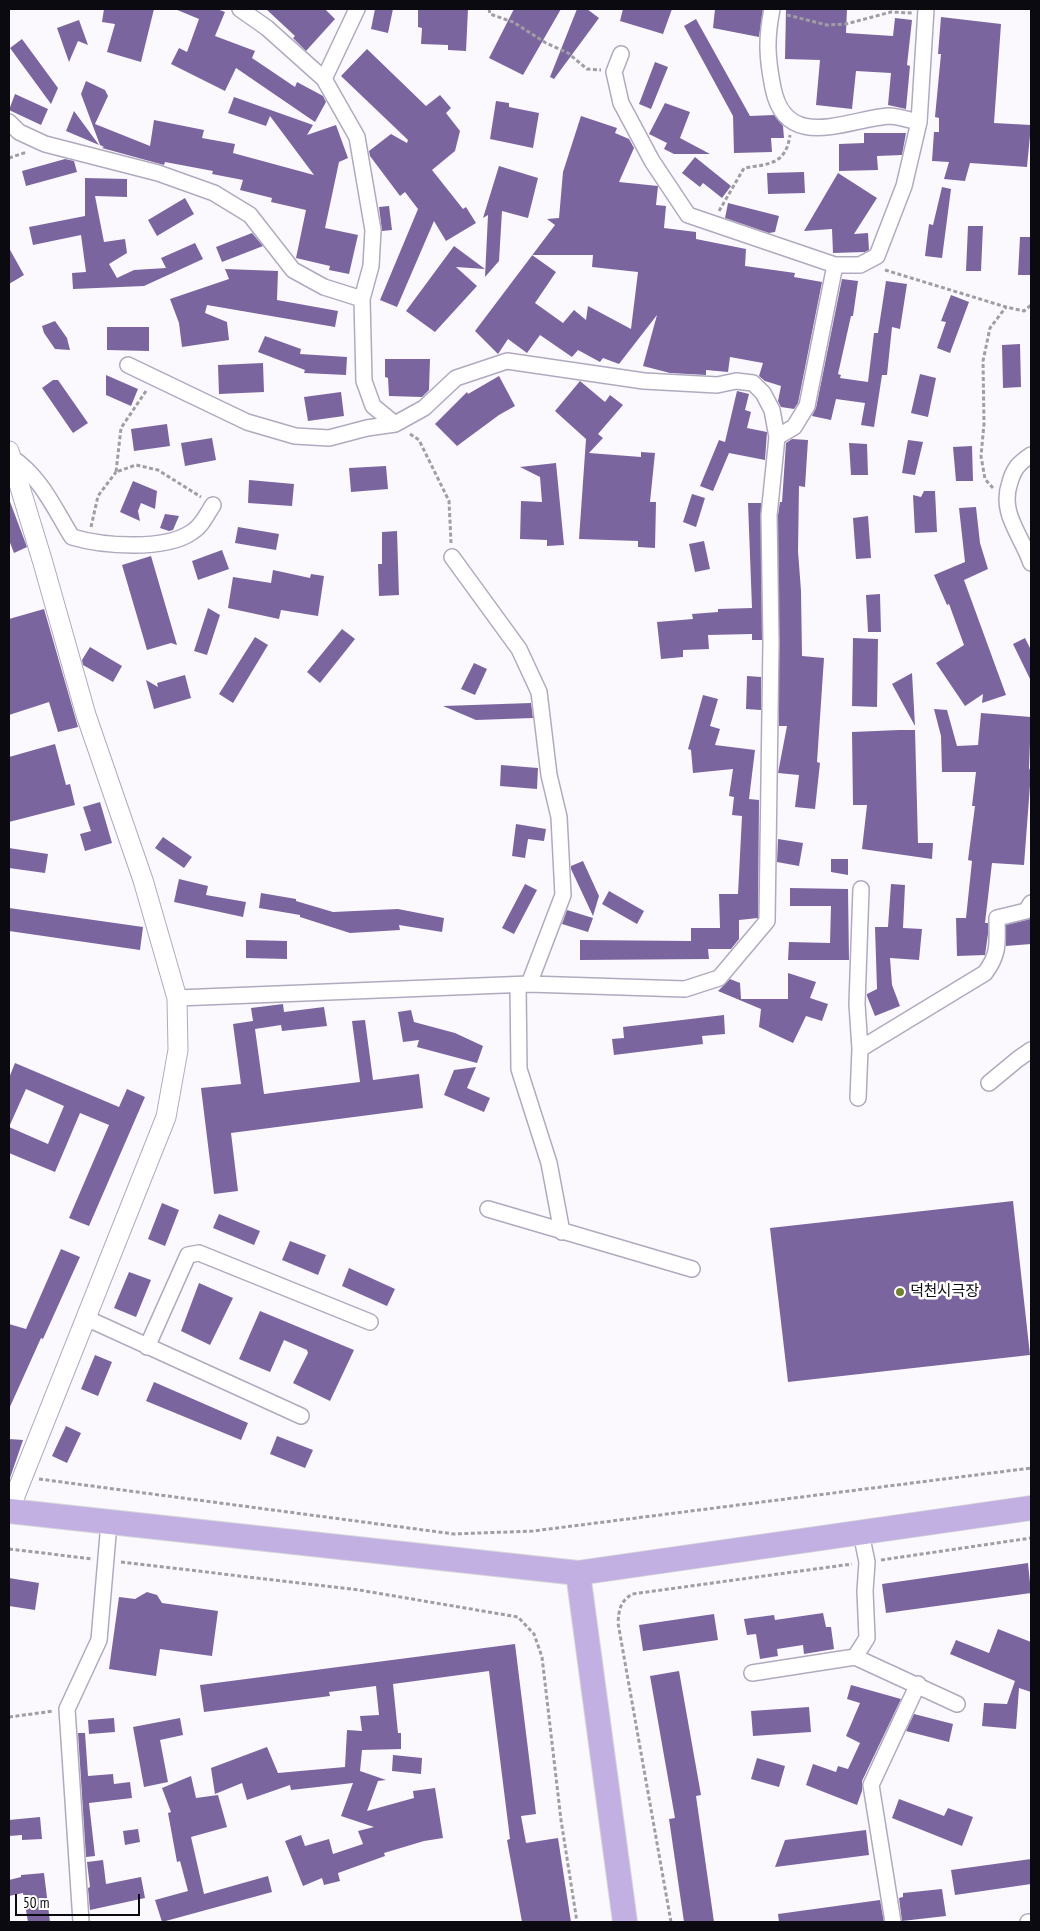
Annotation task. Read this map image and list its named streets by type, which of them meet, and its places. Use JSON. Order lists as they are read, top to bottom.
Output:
{
  "places": ["덕천시극장"],
  "scale_bar": "50 m"
}
